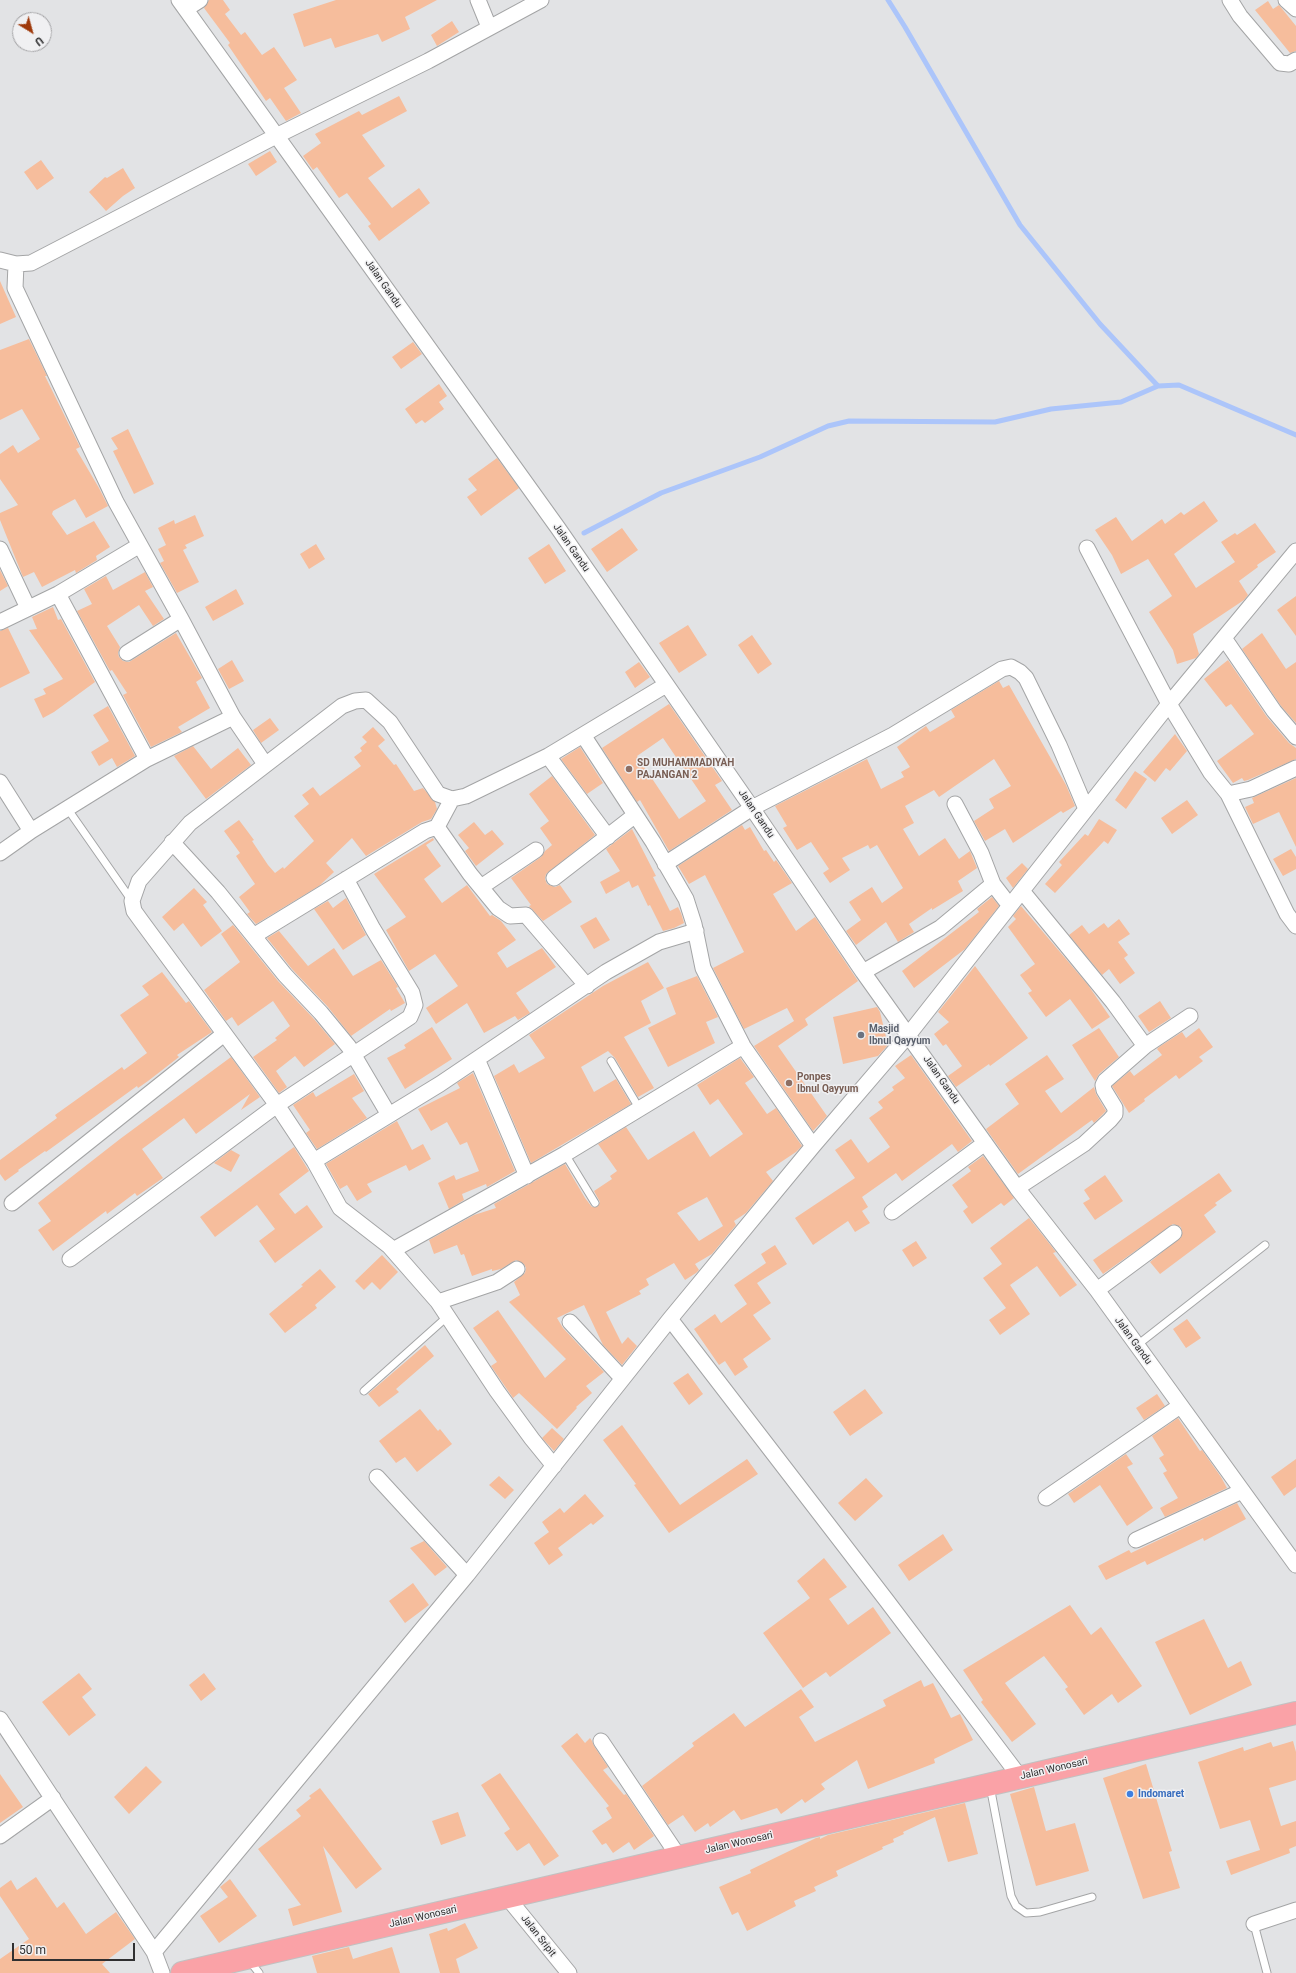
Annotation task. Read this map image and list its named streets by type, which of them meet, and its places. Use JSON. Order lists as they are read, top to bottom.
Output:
{
  "streets": {
    "highway": ["Jalan Wonosari"],
    "street": ["Jalan Gandu", "Jalan Sripit"]
  },
  "crossings": [
    ["Jalan Wonosari", "Jalan Sripit"]
  ],
  "places": [
    "SD MUHAMMADIYAH PAJANGAN 2",
    "Masjid Ibnul Qayyum",
    "Ponpes Ibnul Qayyum",
    "Indomaret"
  ],
  "scale_bar": "50 m",
  "north": "bottom right"
}
